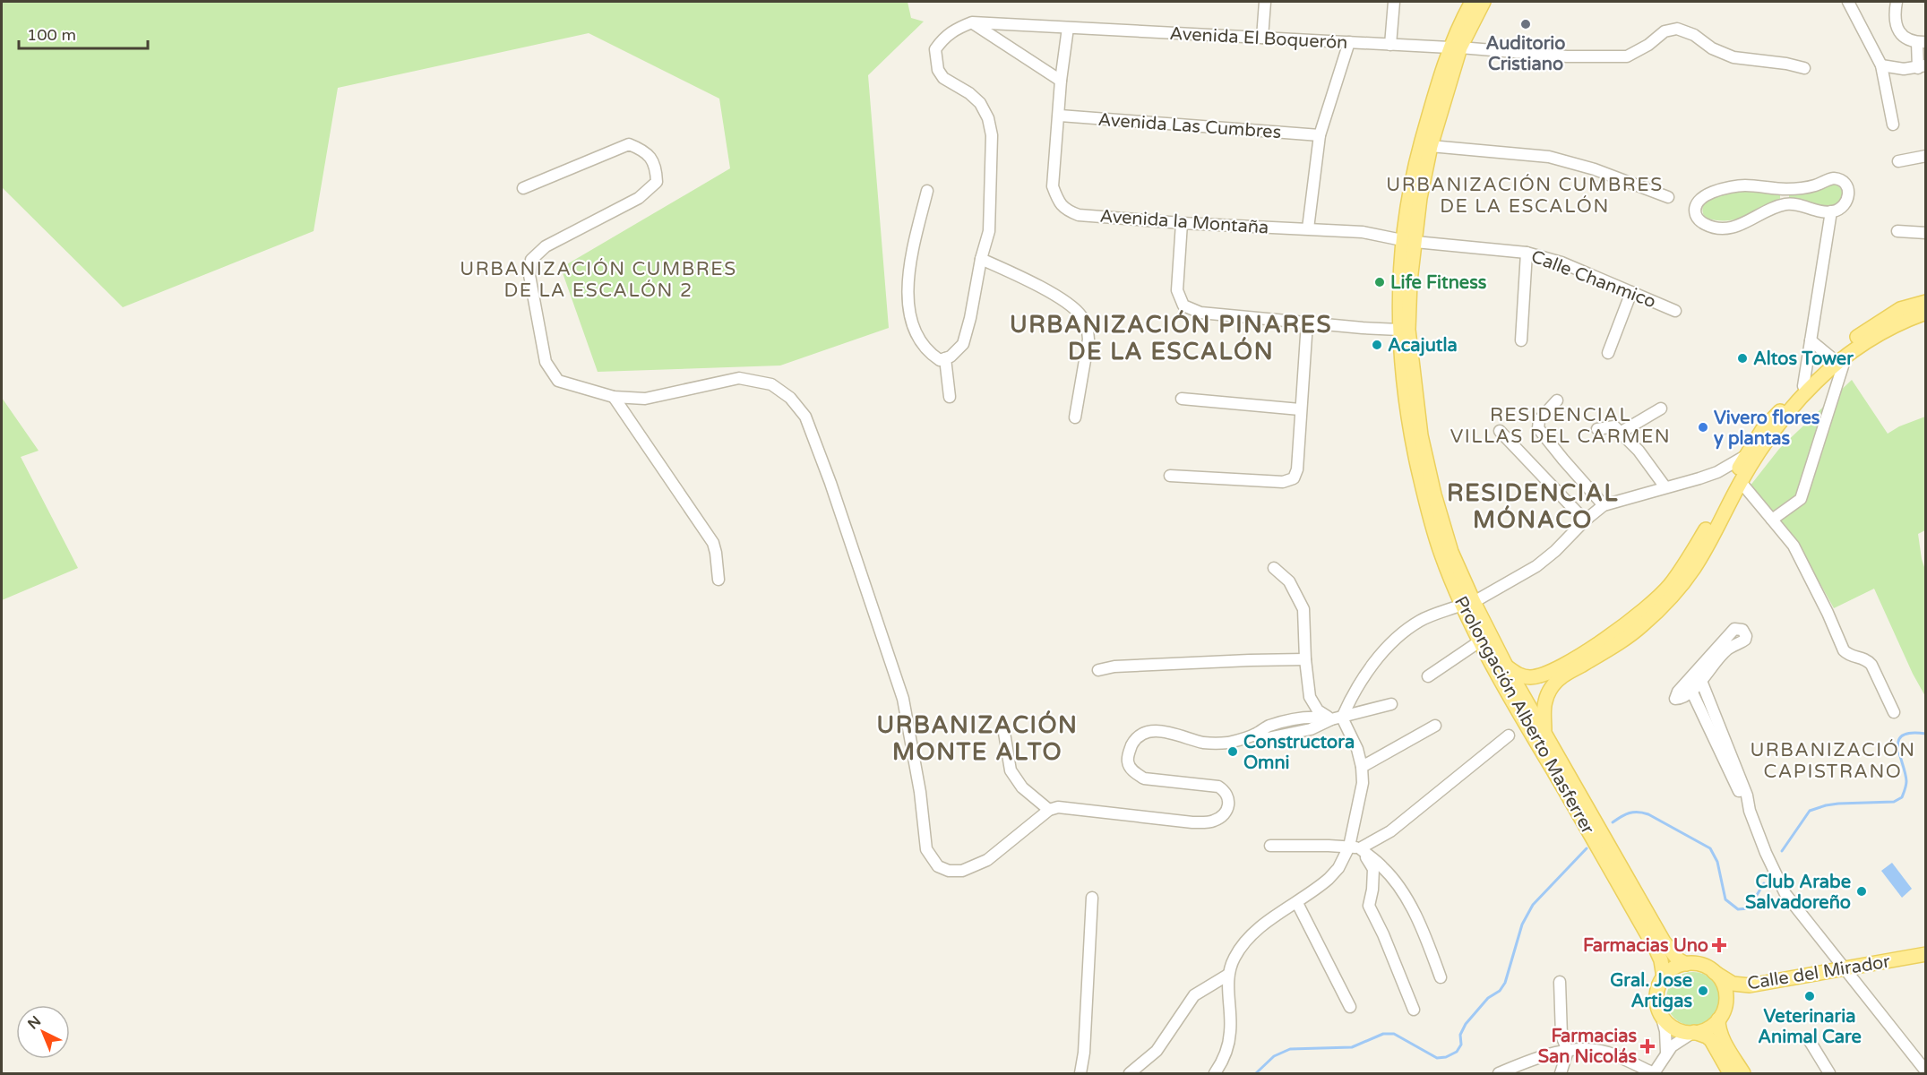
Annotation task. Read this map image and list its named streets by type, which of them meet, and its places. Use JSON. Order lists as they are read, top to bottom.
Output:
{
  "streets": {
    "main road": ["Prolongación Alberto Masferrer", "Calle del Mirador"],
    "street": [
      "Avenida El Boquerón",
      "Avenida Las Cumbres",
      "Avenida la Montaña",
      "Calle Chanmico"
    ]
  },
  "crossings": [
    ["Avenida El Boquerón", "Prolongación Alberto Masferrer"],
    ["Avenida Las Cumbres", "Avenida la Montaña"],
    ["Avenida la Montaña", "Calle Chanmico"],
    ["Avenida la Montaña", "Prolongación Alberto Masferrer"],
    ["Calle Chanmico", "Prolongación Alberto Masferrer"],
    ["Prolongación Alberto Masferrer", "Calle del Mirador"]
  ],
  "districts": [
    "URBANIZACIÓN CUMBRES DE LA ESCALÓN",
    "URBANIZACIÓN CUMBRES DE LA ESCALÓN 2",
    "URBANIZACIÓN PINARES DE LA ESCALÓN",
    "RESIDENCIAL VILLAS DEL CARMEN",
    "RESIDENCIAL MÓNACO",
    "URBANIZACIÓN MONTE ALTO",
    "URBANIZACIÓN CAPISTRANO"
  ],
  "places": {
    "other": [
      "Auditorio Cristiano",
      "Life Fitness",
      "Acajutla",
      "Altos Tower",
      "Vivero flores y plantas",
      "Constructora Omni",
      "Club Arabe Salvadoreño",
      "Gral. Jose Artigas",
      "Veterinaria Animal Care"
    ],
    "health": ["Farmacias Uno", "Farmacias San Nicolás"]
  },
  "scale_bar": "100 m",
  "north": "top left"
}
